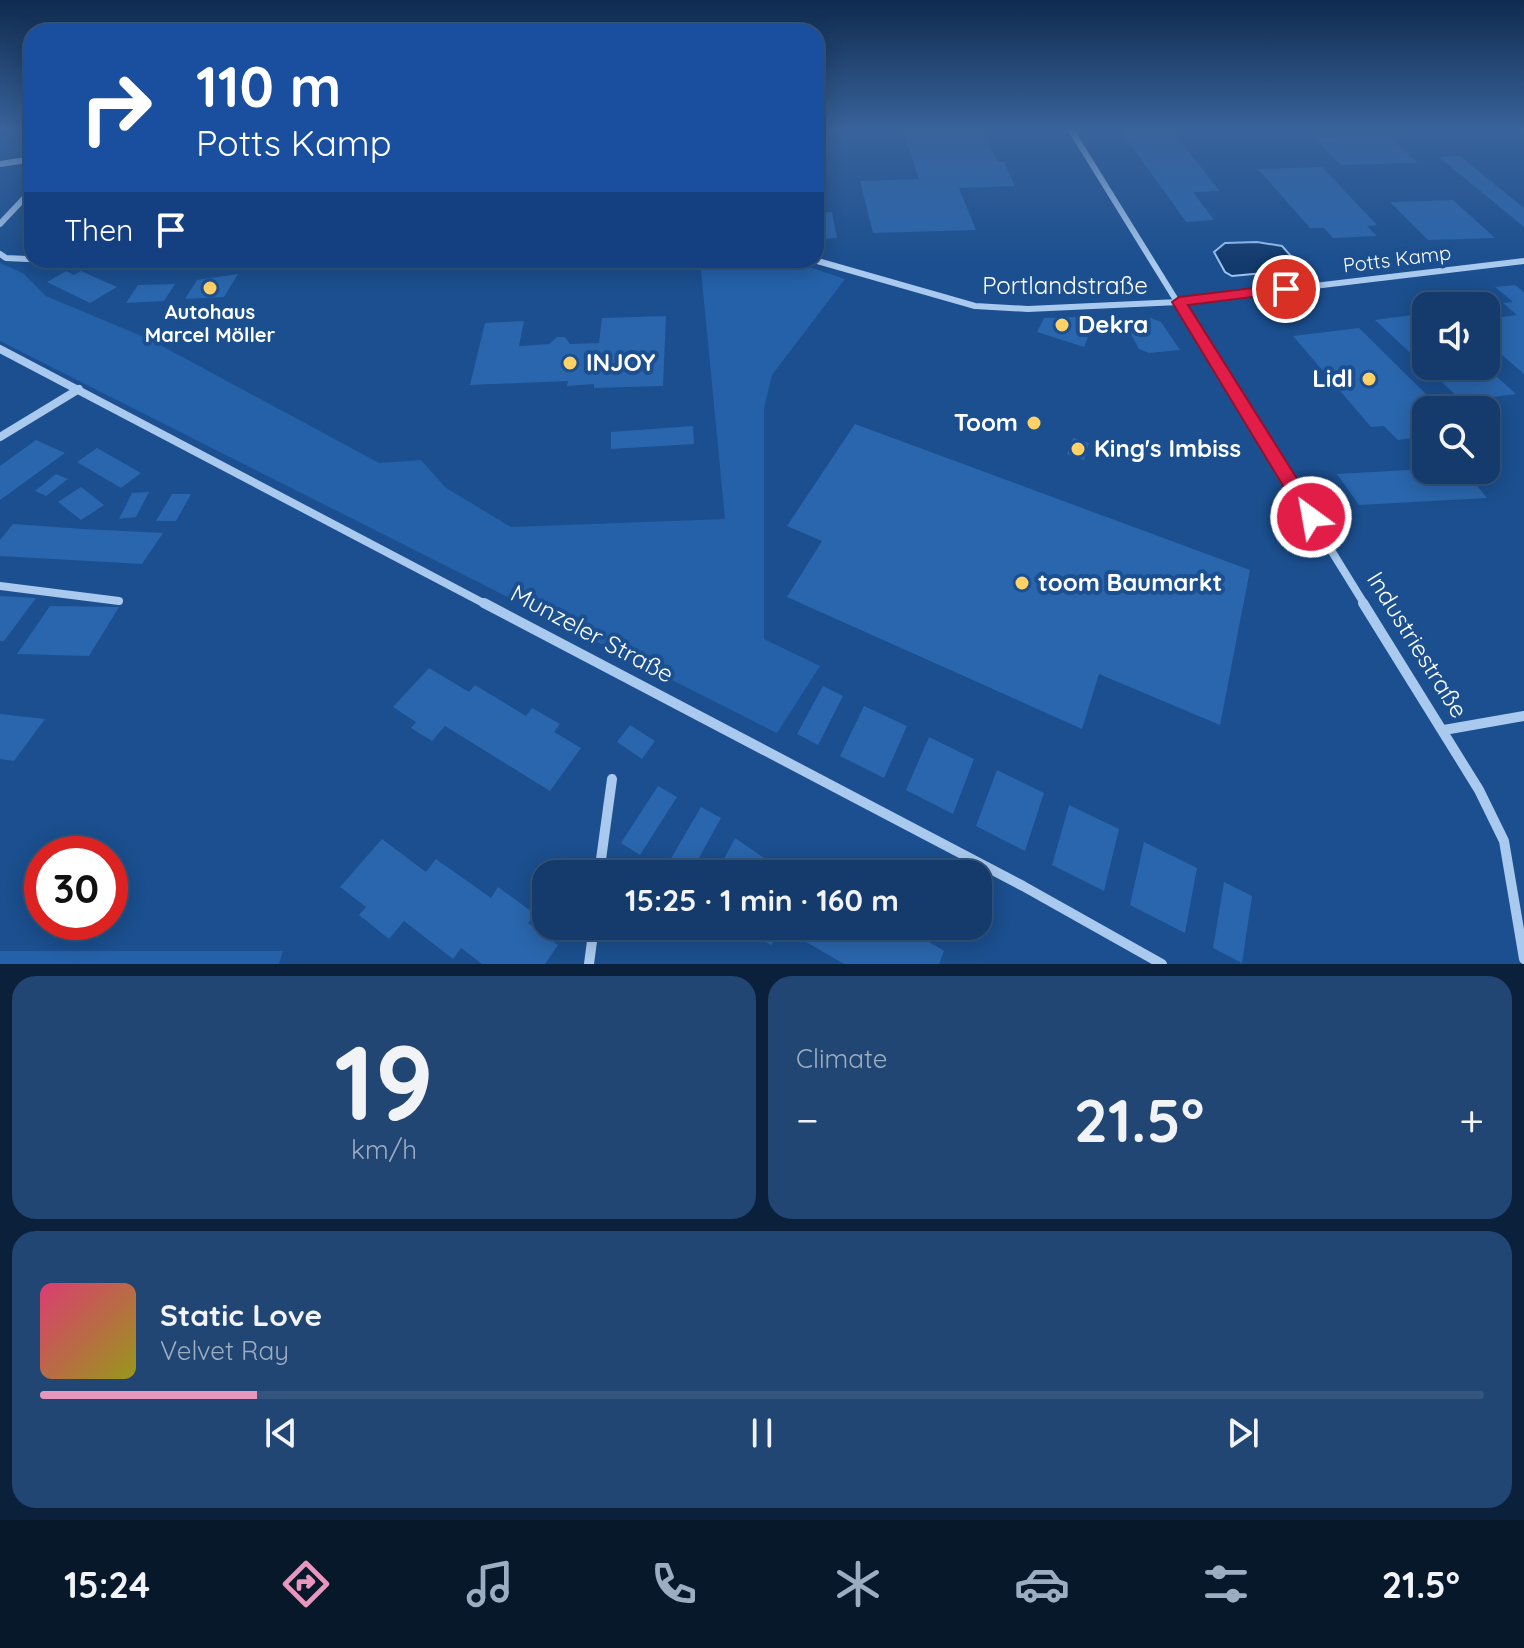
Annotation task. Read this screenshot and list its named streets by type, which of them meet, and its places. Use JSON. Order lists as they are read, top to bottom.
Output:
{
  "streets": {
    "street": [
      "Potts Kamp",
      "Portlandstraße",
      "Munzeler Straße",
      "Industriestraße"
    ]
  },
  "crossings": [
    ["Potts Kamp", "Portlandstraße"],
    ["Potts Kamp", "Industriestraße"],
    ["Portlandstraße", "Industriestraße"]
  ],
  "places": [
    "Autohaus Marcel Möller",
    "Dekra",
    "INJOY",
    "Lidl",
    "Toom",
    "King's Imbiss",
    "toom Baumarkt"
  ],
  "page": {
    "turn": ["110 m", "Potts Kamp"],
    "then": "Then",
    "limit": "30",
    "trip": "15:25 · 1 min · 160 m",
    "tile": [
      ["19", "km/h"],
      "Climate"
    ],
    "heat": ["−", "21.5°", "+"],
    "song": ["Static Love", "Velvet Ray"],
    "tabs": ["15:24", "21.5°"]
  }
}
